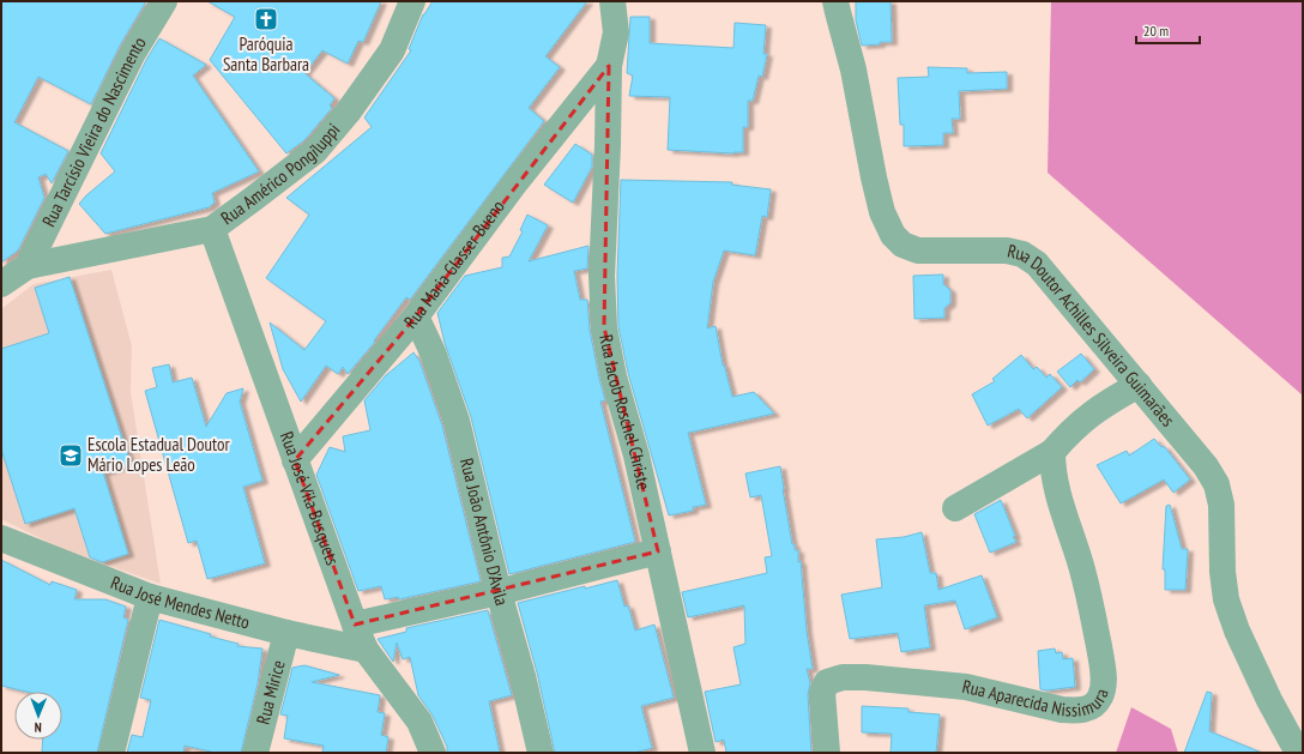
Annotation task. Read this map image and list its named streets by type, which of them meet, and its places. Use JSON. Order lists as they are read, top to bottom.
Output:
{
  "streets": {
    "street": [
      "Rua Tarcísio Vieira do Nascimento",
      "Rua Américo Pongiluppi",
      "Rua Maria Glasser Bueno",
      "Rua Doutor Achilles Silveira Guimarães",
      "Rua Jacob Roschel Christe",
      "Rua José Vila Busquets",
      "Rua João Antônio D'Avila",
      "Rua José Mendes Netto",
      "Rua Aparecida Nissimura",
      "Rua Mirice"
    ]
  },
  "crossings": [
    ["Rua Tarcísio Vieira do Nascimento", "Rua Américo Pongiluppi"],
    ["Rua Américo Pongiluppi", "Rua José Vila Busquets"],
    ["Rua Maria Glasser Bueno", "Rua Jacob Roschel Christe"],
    ["Rua Maria Glasser Bueno", "Rua José Vila Busquets"],
    ["Rua Maria Glasser Bueno", "Rua João Antônio D'Avila"],
    ["Rua José Vila Busquets", "Rua José Mendes Netto"],
    ["Rua José Mendes Netto", "Rua Mirice"]
  ],
  "places": {
    "church": ["Paróquia Santa Barbara"],
    "school or university": ["Escola Estadual Doutor Mário Lopes Leão"]
  },
  "scale_bar": "20 m",
  "north": "bottom"
}
